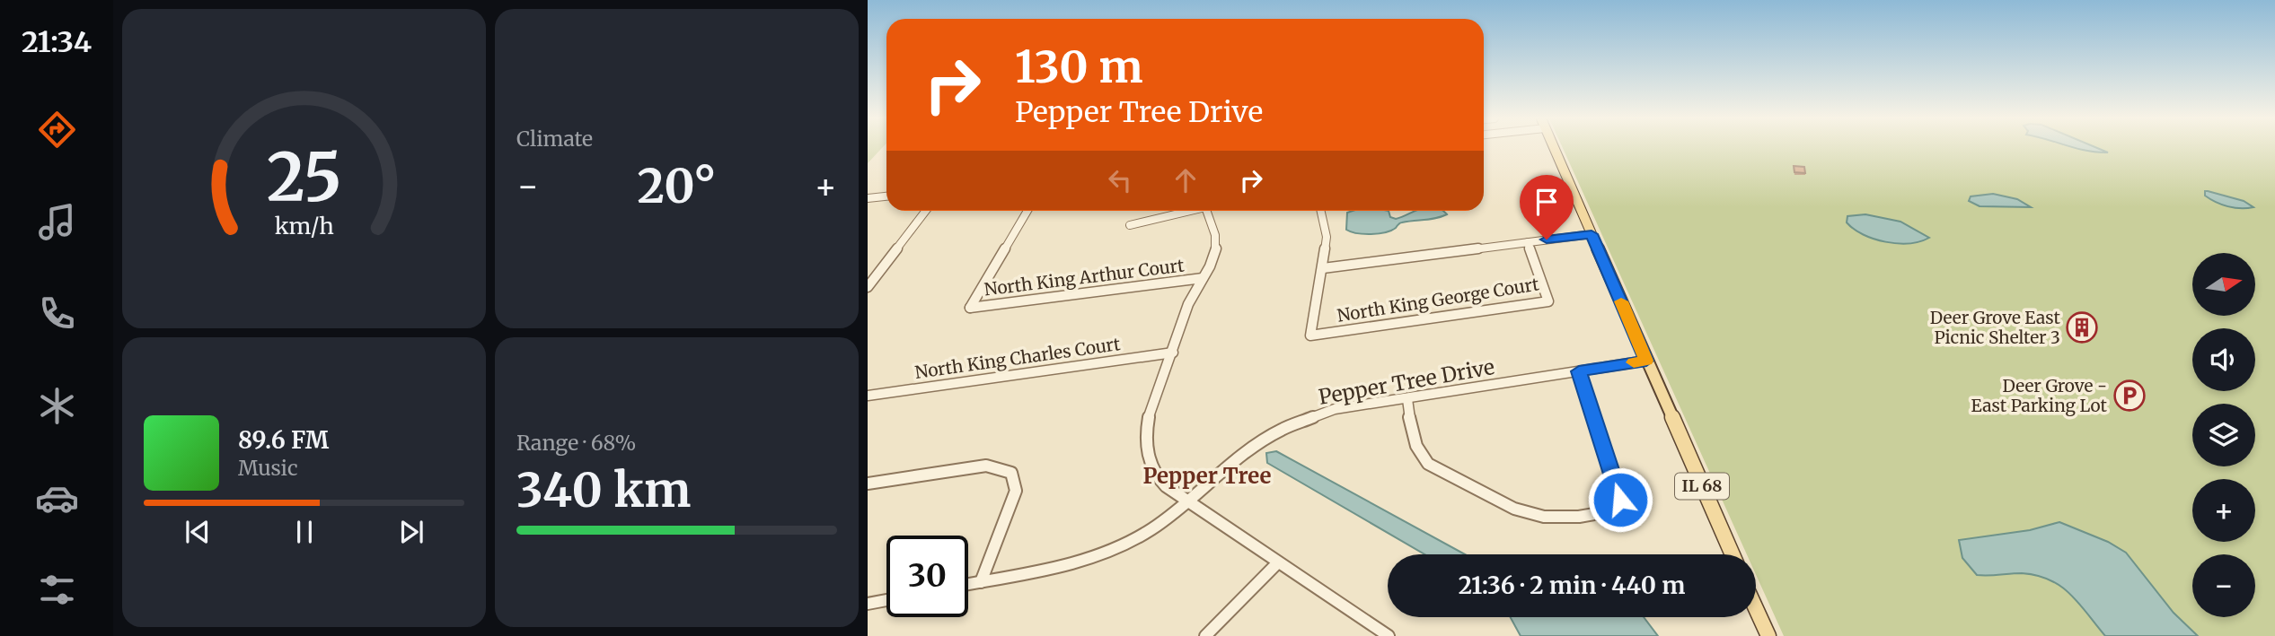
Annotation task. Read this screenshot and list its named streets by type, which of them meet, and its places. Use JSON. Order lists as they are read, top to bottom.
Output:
{
  "streets": {
    "main road": ["IL 68"],
    "street": [
      "North King Arthur Court",
      "North King George Court",
      "North King Charles Court",
      "Pepper Tree Drive"
    ]
  },
  "crossings": [
    ["Pepper Tree Drive", "IL 68"]
  ],
  "districts": ["Pepper Tree"],
  "places": {
    "building": ["Deer Grove East Picnic Shelter 3"],
    "parking": ["Deer Grove - East Parking Lot"]
  },
  "north": "right",
  "page": {
    "tabs": "21:34",
    "tile": [
      "Climate",
      ["Range · 68%", "340 km"]
    ],
    "turn": ["130 m", "Pepper Tree Drive"],
    "heat": ["−", "20°", "+"],
    "map_buttons": ["+", "−"],
    "song": ["89.6 FM", "Music"],
    "limit": "30",
    "trip": "21:36 · 2 min · 440 m",
    "gauge": ["25", "km/h"]
  }
}
